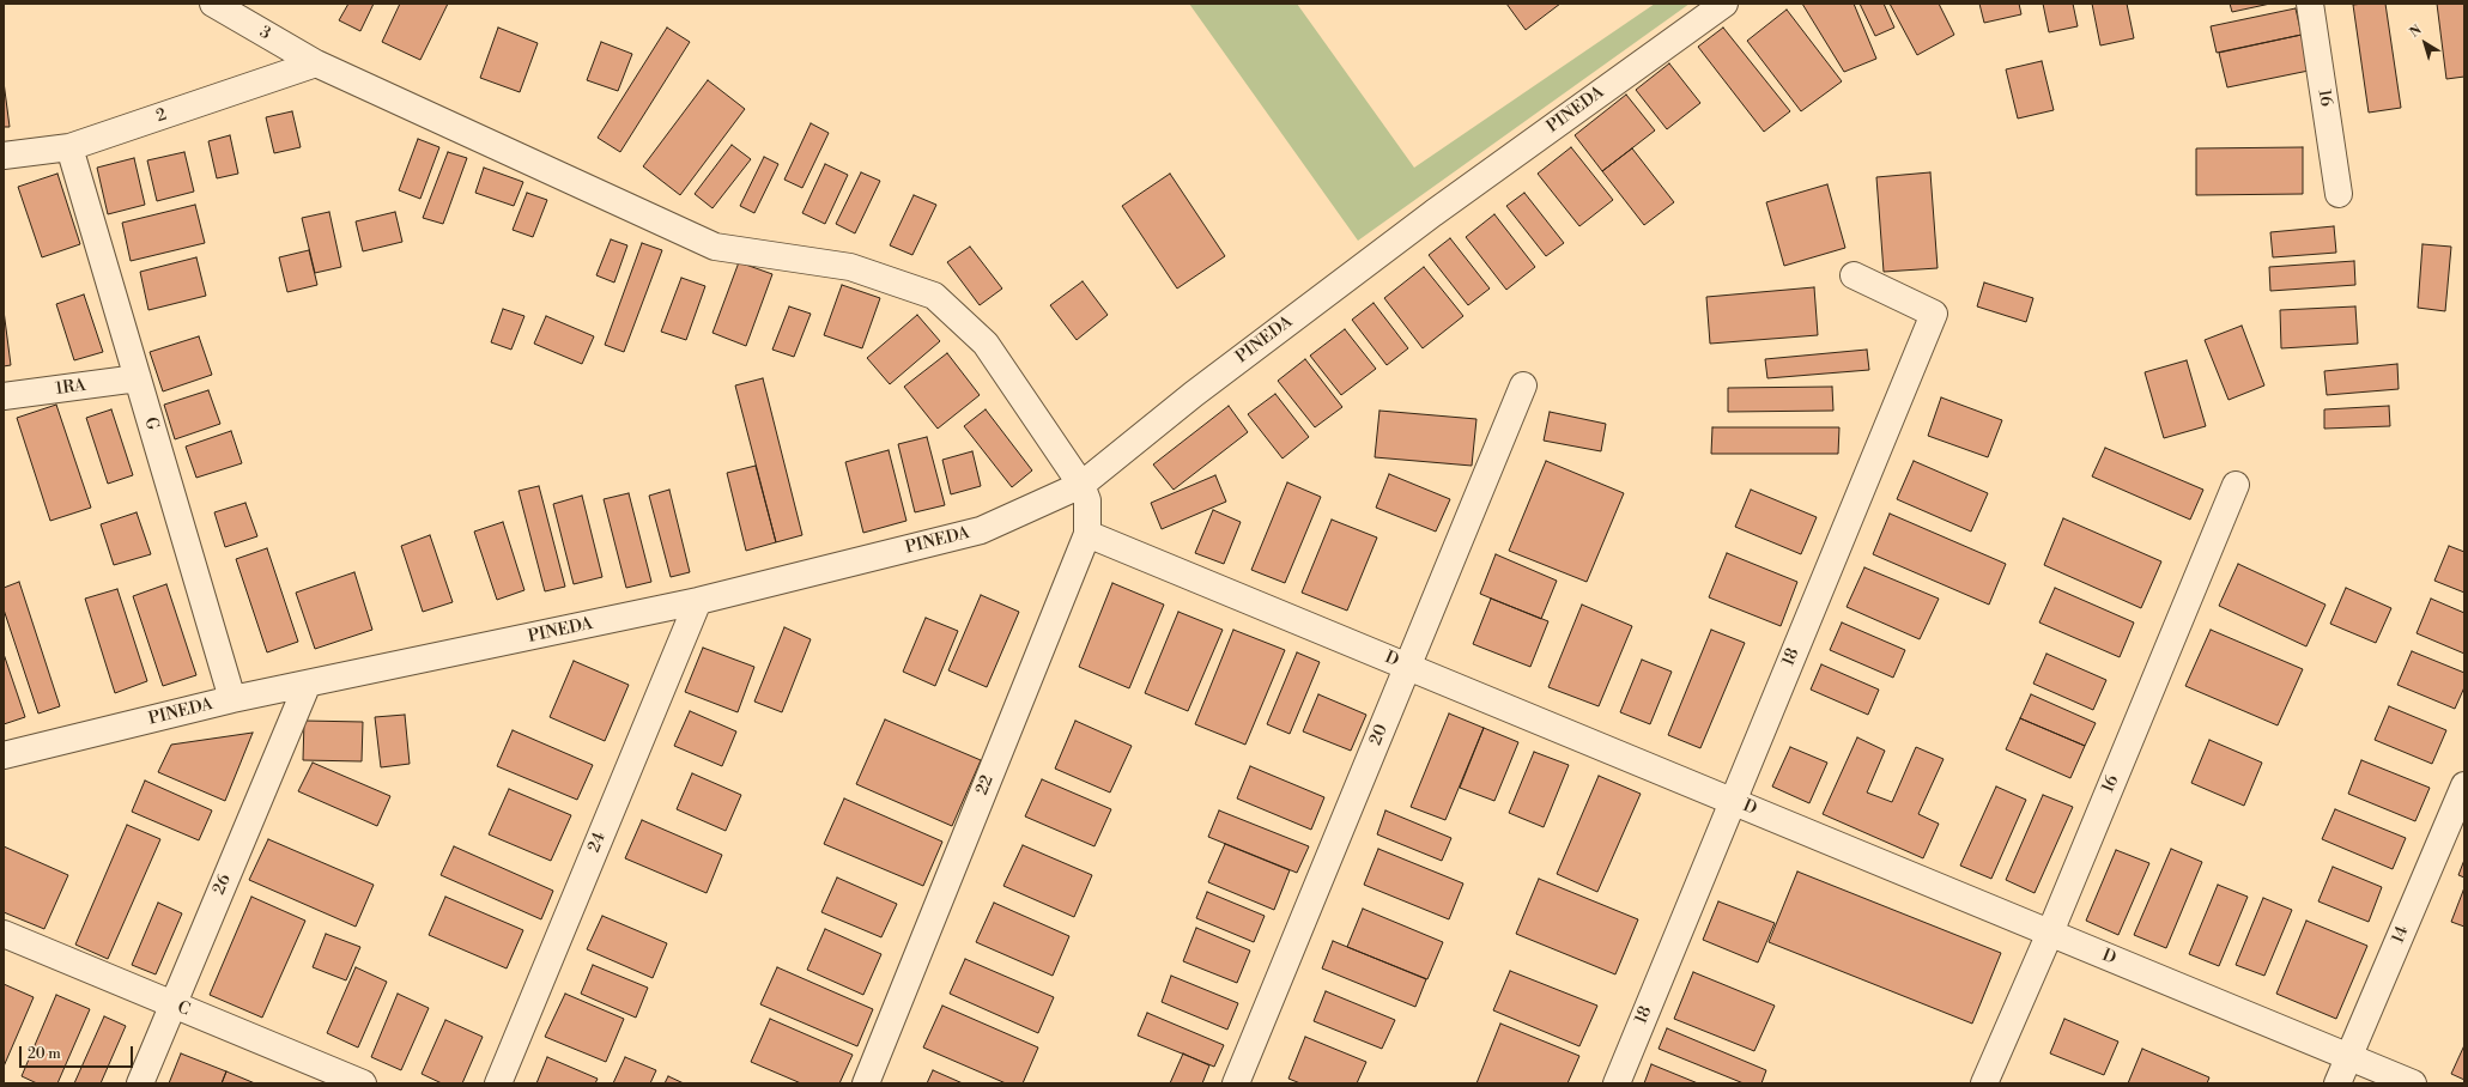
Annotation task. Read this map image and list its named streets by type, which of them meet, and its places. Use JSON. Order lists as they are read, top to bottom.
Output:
{
  "streets": {
    "street": [
      "3",
      "16",
      "PINEDA",
      "2",
      "1RA",
      "G",
      "18",
      "D",
      "20",
      "22",
      "24",
      "26",
      "14",
      "C"
    ]
  },
  "crossings": [
    ["3", "PINEDA"],
    ["3", "2"],
    ["3", "22"],
    ["16", "D"],
    ["PINEDA", "G"],
    ["PINEDA", "22"],
    ["PINEDA", "24"],
    ["PINEDA", "26"],
    ["2", "G"],
    ["1RA", "G"],
    ["18", "D"],
    ["D", "20"],
    ["D", "22"],
    ["D", "14"],
    ["26", "C"]
  ],
  "scale_bar": "20 m",
  "north": "top left"
}
